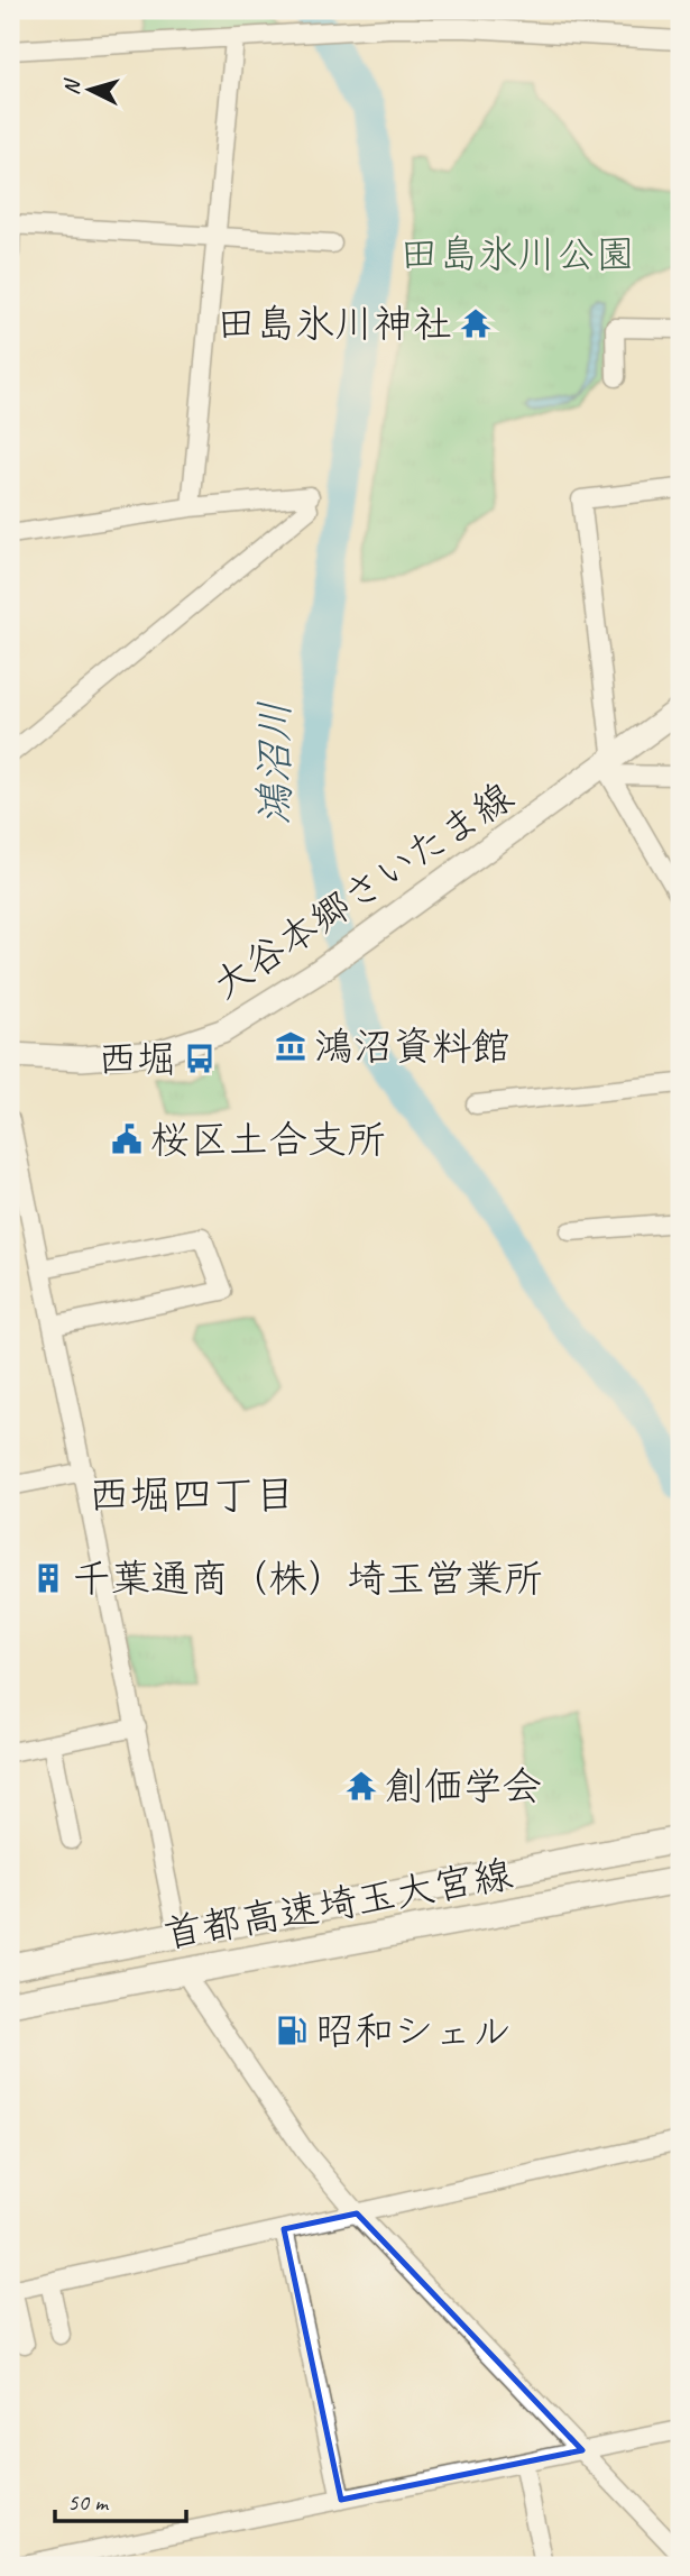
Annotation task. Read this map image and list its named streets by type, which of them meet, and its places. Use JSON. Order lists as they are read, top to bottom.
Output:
{
  "streets": {
    "highway": ["首都高速埼玉大宮線"],
    "main road": ["大谷本郷さいたま線"]
  },
  "districts": ["西堀四丁目"],
  "water": ["鴻沼川"],
  "parks": ["田島氷川公園"],
  "places": {
    "temple": ["田島氷川神社", "創価学会"],
    "museum": ["鴻沼資料館"],
    "bus stop": ["西堀"],
    "public building": ["桜区土合支所"],
    "building": ["千葉通商（株）埼玉営業所"],
    "fuel station": ["昭和シェル"]
  },
  "scale_bar": "50 m",
  "north": "left"
}
